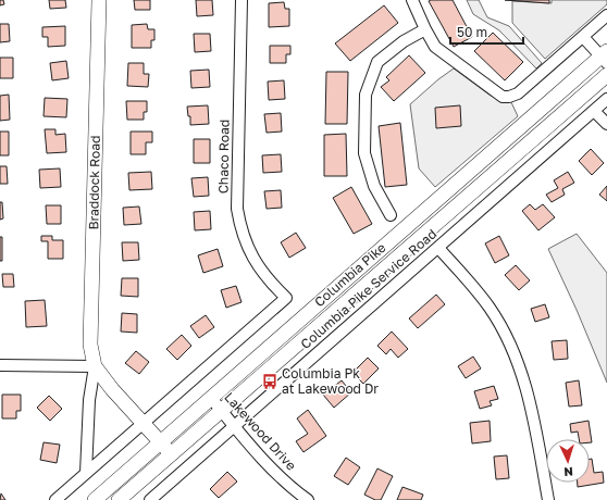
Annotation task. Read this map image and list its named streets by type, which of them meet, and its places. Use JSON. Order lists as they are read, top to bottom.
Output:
{
  "streets": {
    "main road": ["Braddock Road", "Columbia Pike"],
    "street": ["Chaco Road", "Columbia Pike Service Road", "Lakewood Drive"]
  },
  "crossings": [
    ["Chaco Road", "Braddock Road"],
    ["Braddock Road", "Columbia Pike"],
    ["Columbia Pike", "Lakewood Drive"],
    ["Columbia Pike Service Road", "Lakewood Drive"]
  ],
  "places": {
    "bus stop": ["Columbia Pk at Lakewood Dr"]
  },
  "scale_bar": "50 m",
  "north": "bottom"
}
